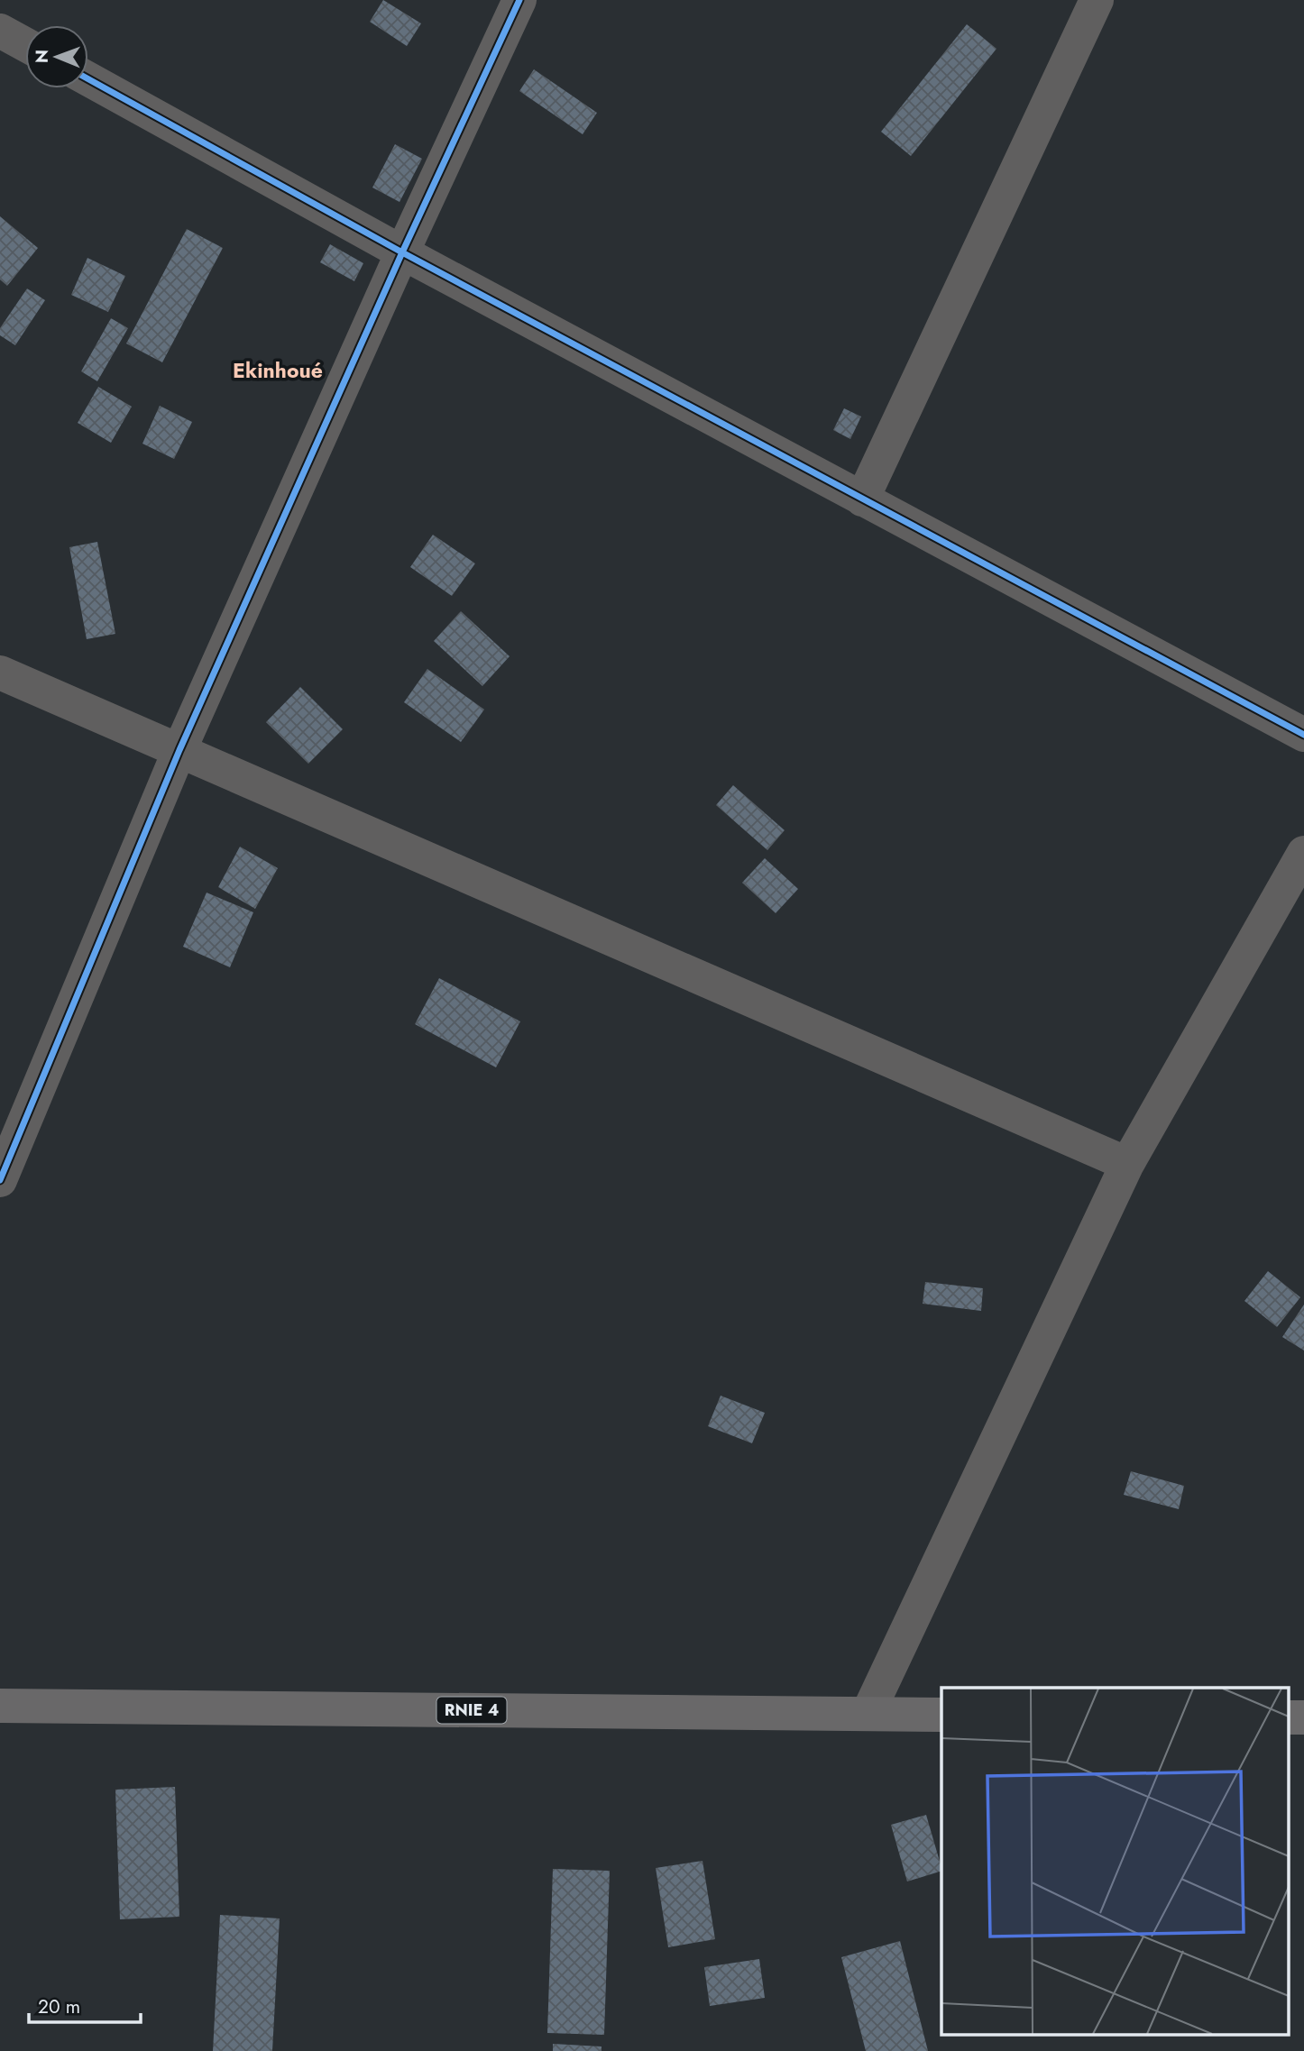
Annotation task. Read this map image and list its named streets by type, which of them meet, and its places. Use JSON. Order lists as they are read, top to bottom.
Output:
{
  "streets": {
    "main road": ["RNIE 4"]
  },
  "districts": ["Ekinhoué"],
  "scale_bar": "20 m",
  "north": "left"
}
